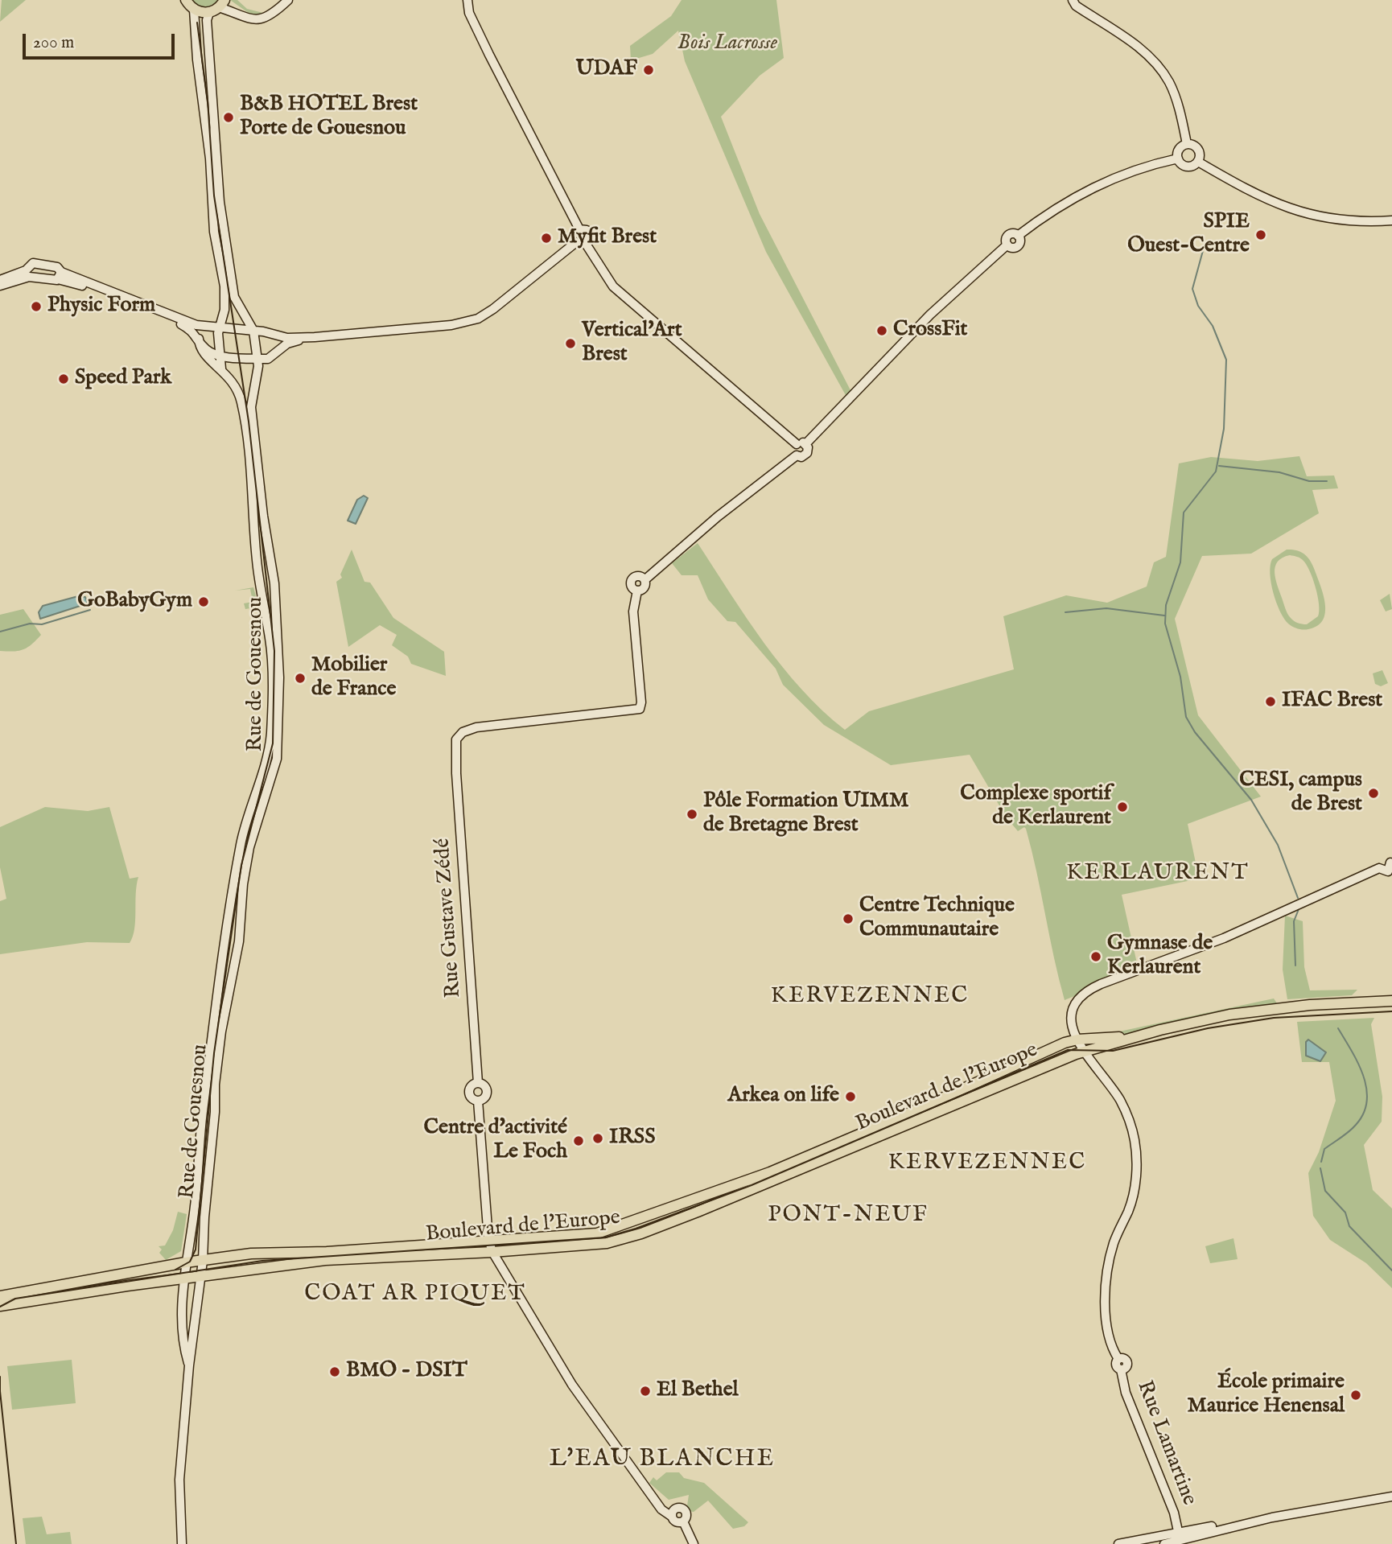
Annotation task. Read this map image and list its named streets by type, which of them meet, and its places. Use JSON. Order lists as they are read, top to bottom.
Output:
{
  "streets": {
    "main road": ["Boulevard de l'Europe"],
    "street": ["Rue de Gouesnou", "Rue Gustave Zédé", "Rue Lamartine"]
  },
  "crossings": [
    ["Rue de Gouesnou", "Boulevard de l'Europe"],
    ["Rue Gustave Zédé", "Boulevard de l'Europe"],
    ["Boulevard de l'Europe", "Rue Lamartine"]
  ],
  "districts": [
    "KERLAURENT",
    "KERVEZENNEC",
    "KERVEZENNEC",
    "PONT-NEUF",
    "COAT AR PIQUET",
    "L'EAU BLANCHE"
  ],
  "parks": ["Bois Lacrosse"],
  "places": [
    "UDAF",
    "B&B HOTEL Brest Porte de Gouesnou",
    "SPIE Ouest-Centre",
    "Myfit Brest",
    "Physic Form",
    "CrossFit",
    "Vertical'Art Brest",
    "Speed Park",
    "GoBabyGym",
    "Mobilier de France",
    "IFAC Brest",
    "CESI, campus de Brest",
    "Complexe sportif de Kerlaurent",
    "Pôle Formation UIMM de Bretagne Brest",
    "Centre Technique Communautaire",
    "Gymnase de Kerlaurent",
    "Arkea on life",
    "IRSS",
    "Centre d'activité Le Foch",
    "BMO - DSIT",
    "El Bethel",
    "École primaire Maurice Henensal"
  ],
  "scale_bar": "200 m"
}
